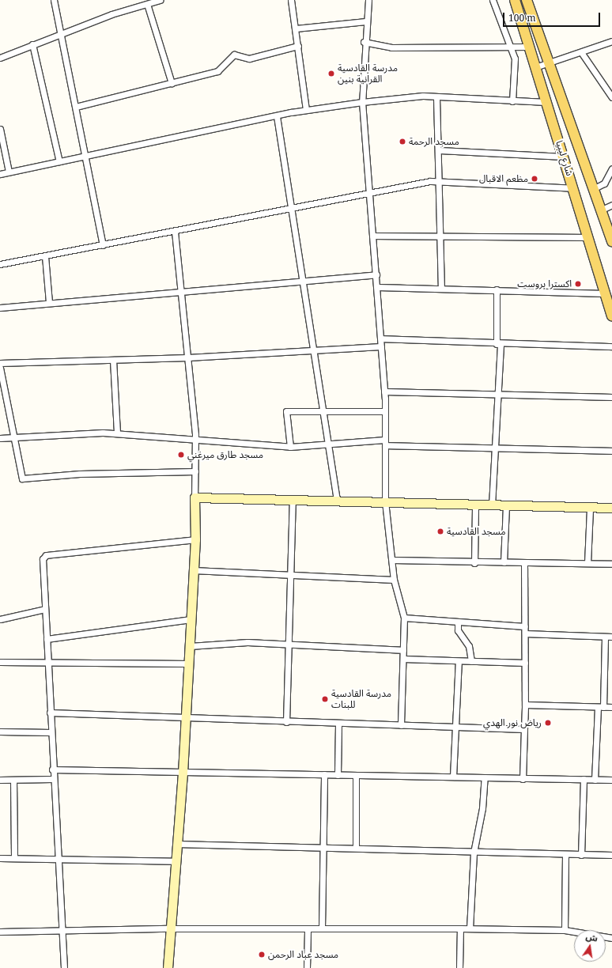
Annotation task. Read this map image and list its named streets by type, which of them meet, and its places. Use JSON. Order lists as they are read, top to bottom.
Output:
{
  "streets": {
    "main road": ["شارع ليبيا"]
  },
  "places": [
    "مدرسة القادسية القرانية بنين",
    "مسجد الرحمة",
    "مظعم الاقبال",
    "اكسترا بروست",
    "مسجد طارق ميرغني",
    "مسجد القادسية",
    "مدرسة القادسية للبنات",
    "رياض نور الهدي",
    "مسجد عباد الرحمن"
  ],
  "scale_bar": "100 m",
  "north": "top"
}
